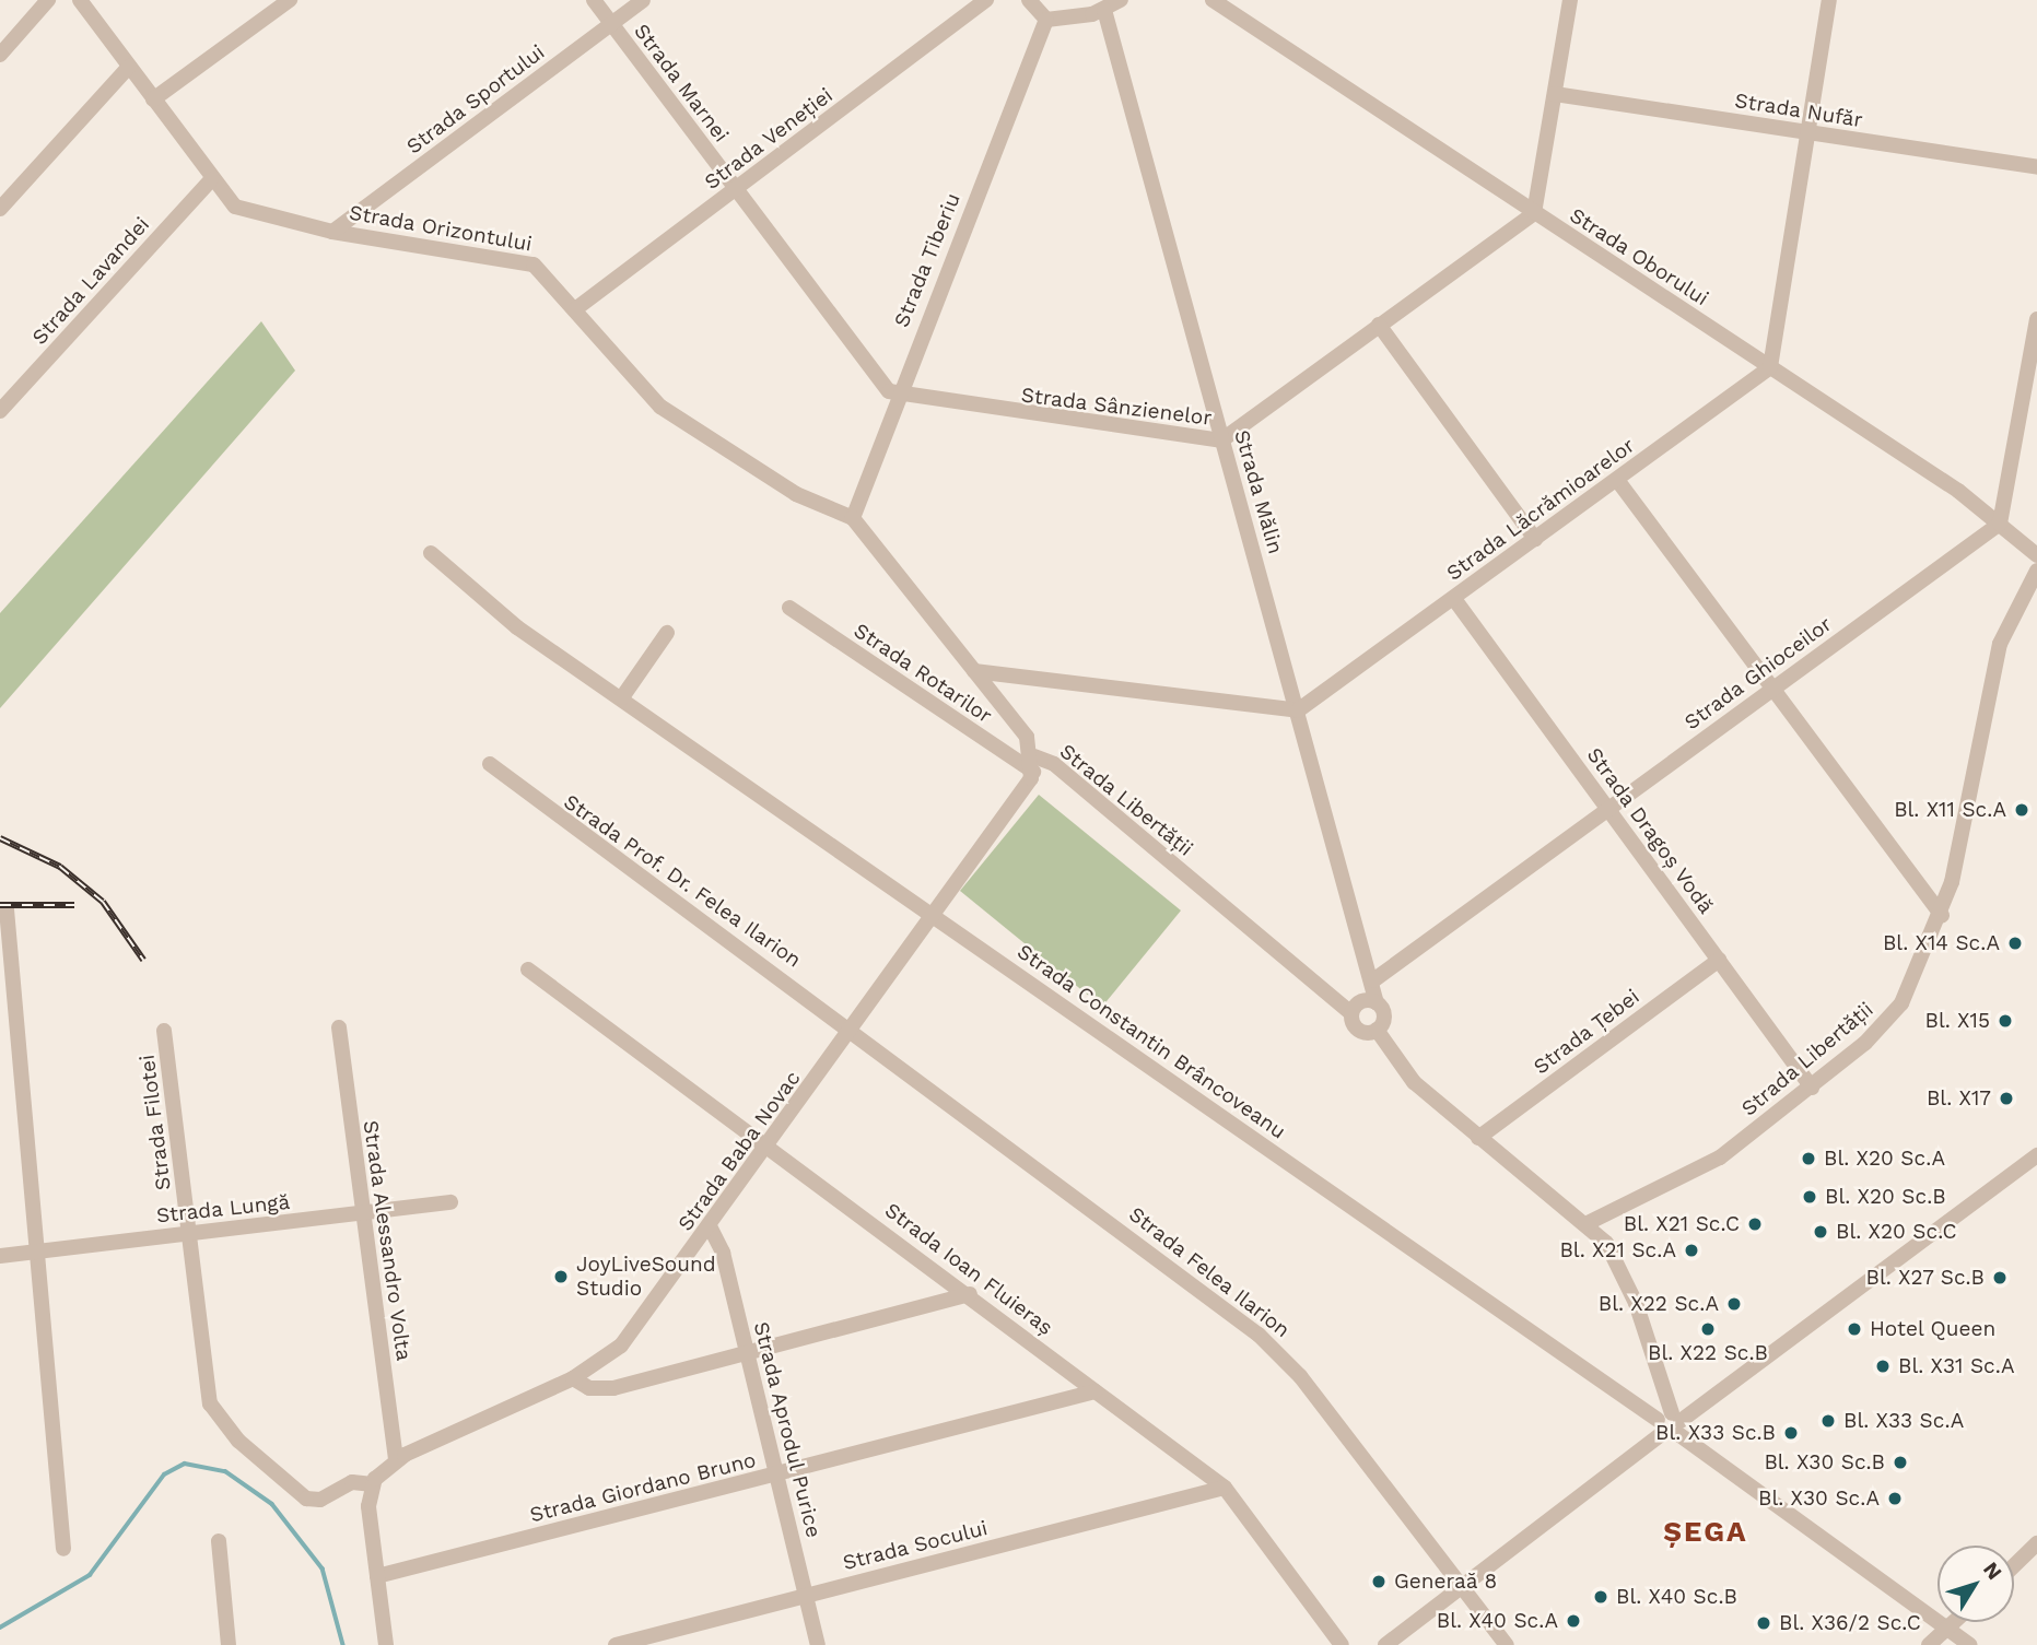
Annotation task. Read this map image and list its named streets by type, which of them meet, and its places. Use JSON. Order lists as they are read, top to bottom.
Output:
{
  "streets": {
    "street": [
      "Strada Marnei",
      "Strada Sportului",
      "Strada Nufăr",
      "Strada Veneției",
      "Strada Orizontului",
      "Strada Oborului",
      "Strada Tiberiu",
      "Strada Lavandei",
      "Strada Sânzienelor",
      "Strada Mălin",
      "Strada Lăcrămioarelor",
      "Strada Rotarilor",
      "Strada Ghioceilor",
      "Strada Libertății",
      "Strada Dragoș Vodă",
      "Strada Prof. Dr. Felea Ilarion",
      "Strada Țebei",
      "Strada Constantin Brâncoveanu",
      "Strada Filotei",
      "Strada Baba Novac",
      "Strada Lungă",
      "Strada Alessandro Volta",
      "Strada Ioan Fluieraș",
      "Strada Felea Ilarion",
      "Strada Aprodul Purice",
      "Strada Giordano Bruno",
      "Strada Socului"
    ]
  },
  "crossings": [
    ["Strada Marnei", "Strada Sportului"],
    ["Strada Marnei", "Strada Veneției"],
    ["Strada Sportului", "Strada Orizontului"],
    ["Strada Veneției", "Strada Orizontului"],
    ["Strada Orizontului", "Strada Tiberiu"],
    ["Strada Orizontului", "Strada Lavandei"],
    ["Strada Orizontului", "Strada Libertății"],
    ["Strada Oborului", "Strada Sânzienelor"],
    ["Strada Oborului", "Strada Lăcrămioarelor"],
    ["Strada Oborului", "Strada Ghioceilor"],
    ["Strada Tiberiu", "Strada Sânzienelor"],
    ["Strada Tiberiu", "Strada Libertății"],
    ["Strada Sânzienelor", "Strada Mălin"],
    ["Strada Mălin", "Strada Lăcrămioarelor"],
    ["Strada Mălin", "Strada Ghioceilor"],
    ["Strada Mălin", "Strada Libertății"],
    ["Strada Lăcrămioarelor", "Strada Dragoș Vodă"],
    ["Strada Rotarilor", "Strada Libertății"],
    ["Strada Rotarilor", "Strada Baba Novac"],
    ["Strada Ghioceilor", "Strada Dragoș Vodă"],
    ["Strada Libertății", "Strada Dragoș Vodă"],
    ["Strada Libertății", "Strada Baba Novac"],
    ["Strada Dragoș Vodă", "Strada Țebei"],
    ["Strada Prof. Dr. Felea Ilarion", "Strada Baba Novac"],
    ["Strada Prof. Dr. Felea Ilarion", "Strada Felea Ilarion"],
    ["Strada Constantin Brâncoveanu", "Strada Baba Novac"],
    ["Strada Filotei", "Strada Lungă"],
    ["Strada Baba Novac", "Strada Alessandro Volta"],
    ["Strada Baba Novac", "Strada Ioan Fluieraș"],
    ["Strada Baba Novac", "Strada Felea Ilarion"],
    ["Strada Baba Novac", "Strada Aprodul Purice"],
    ["Strada Lungă", "Strada Alessandro Volta"],
    ["Strada Ioan Fluieraș", "Strada Giordano Bruno"],
    ["Strada Ioan Fluieraș", "Strada Socului"],
    ["Strada Aprodul Purice", "Strada Giordano Bruno"],
    ["Strada Aprodul Purice", "Strada Socului"]
  ],
  "districts": ["ȘEGA"],
  "places": [
    "Bl. X11 Sc.A",
    "Bl. X14 Sc.A",
    "Bl. X15",
    "Bl. X17",
    "Bl. X20 Sc.A",
    "Bl. X20 Sc.B",
    "Bl. X21 Sc.C",
    "Bl. X20 Sc.C",
    "Bl. X21 Sc.A",
    "JoyLiveSound Studio",
    "Bl. X27 Sc.B",
    "Bl. X22 Sc.A",
    "Bl. X22 Sc.B",
    "Hotel Queen",
    "Bl. X31 Sc.A",
    "Bl. X33 Sc.A",
    "Bl. X33 Sc.B",
    "Bl. X30 Sc.B",
    "Bl. X30 Sc.A",
    "Generaă 8",
    "Bl. X40 Sc.B",
    "Bl. X40 Sc.A",
    "Bl. X36/2 Sc.C"
  ],
  "north": "top right"
}
